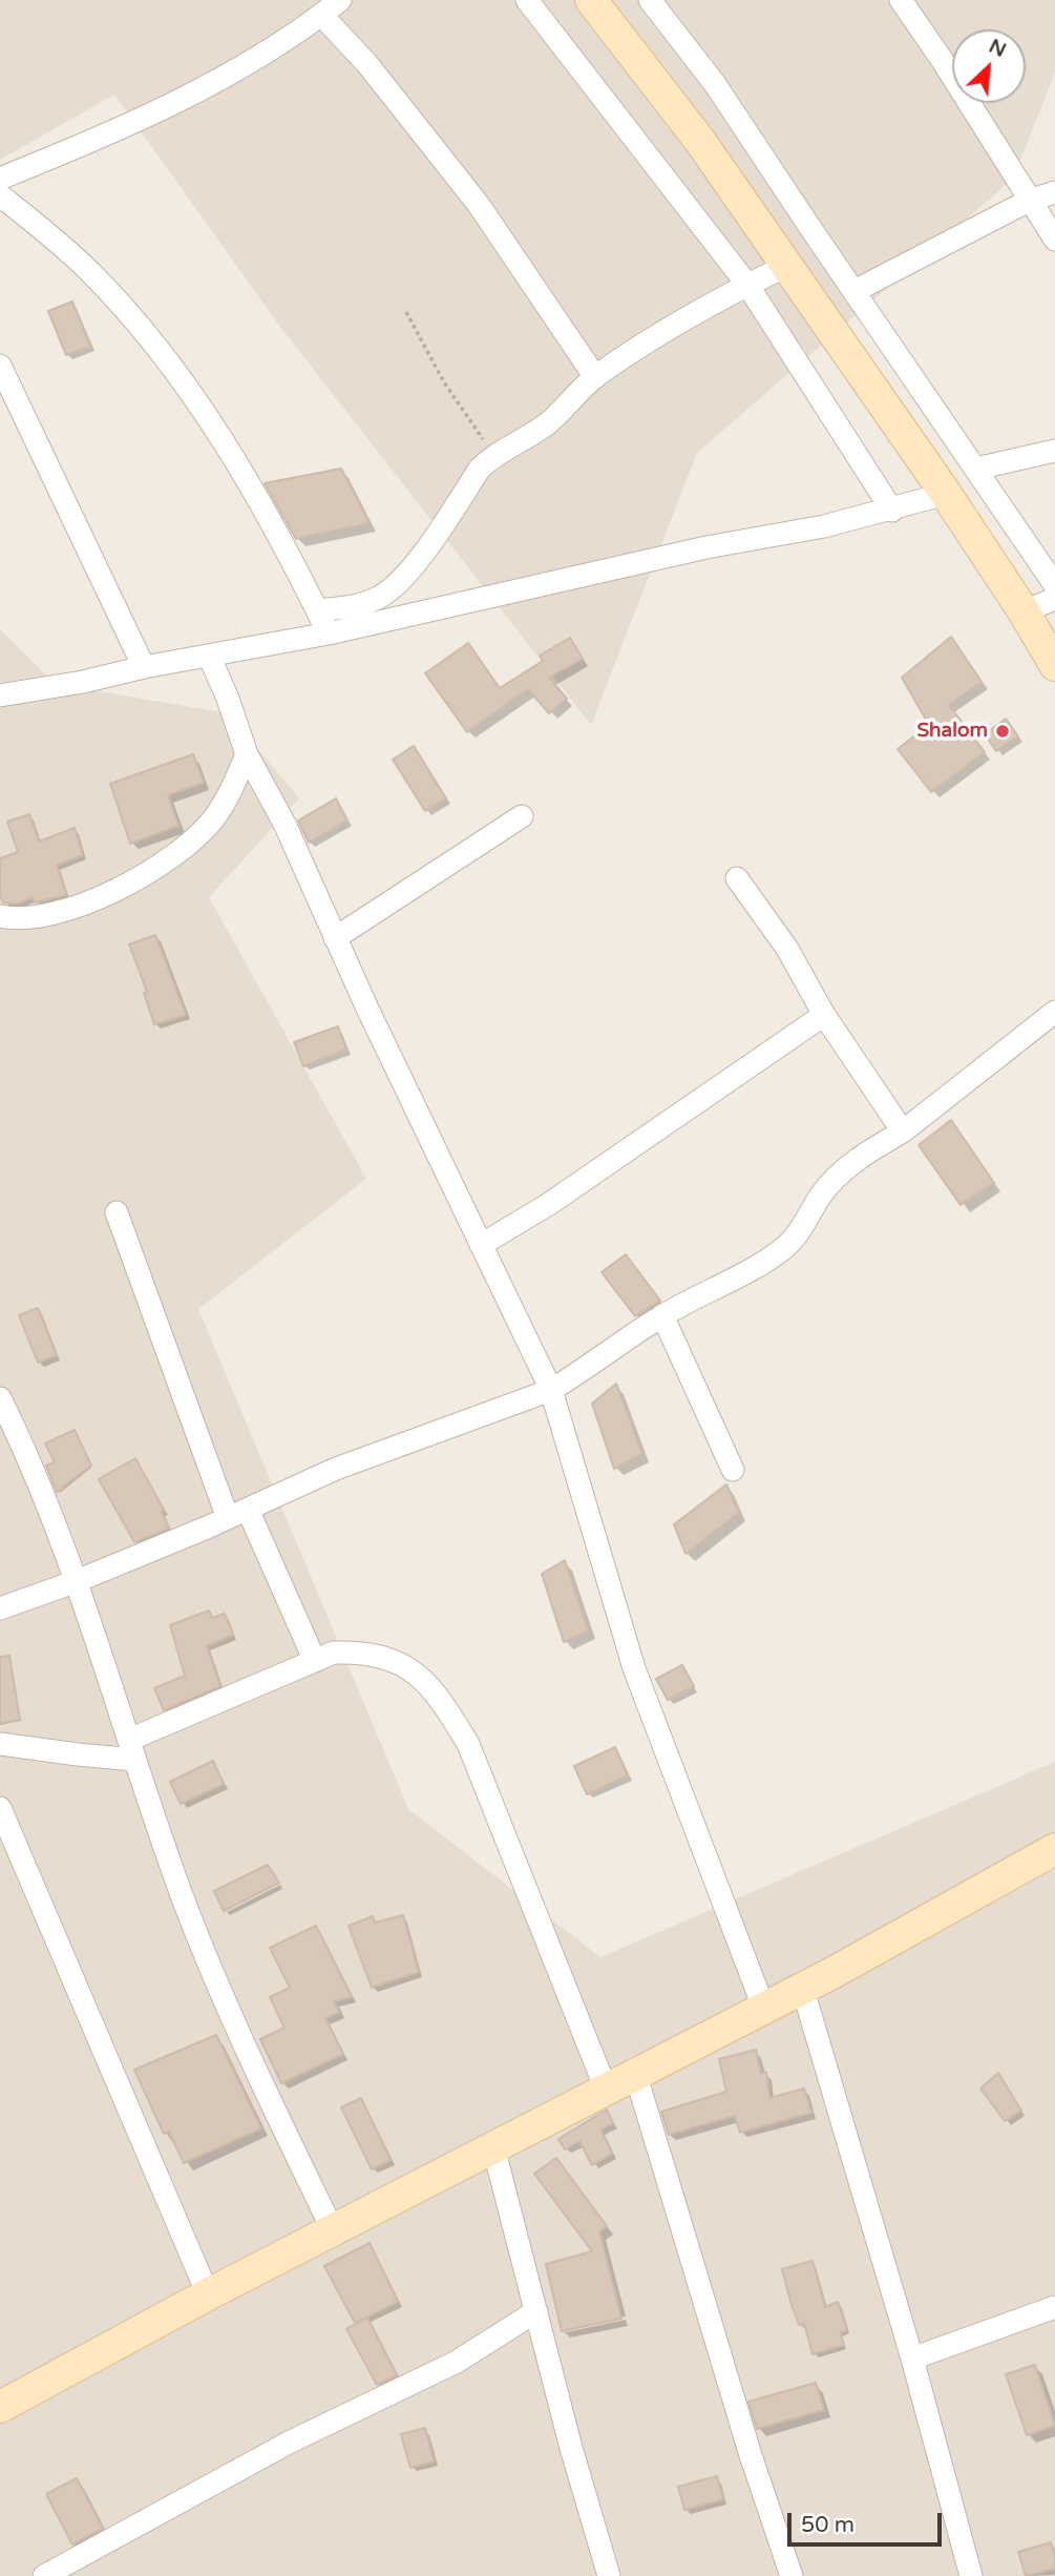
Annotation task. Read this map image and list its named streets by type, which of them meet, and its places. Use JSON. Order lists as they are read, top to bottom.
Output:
{
  "places": ["Shalom"],
  "scale_bar": "50 m",
  "north": "top right"
}
